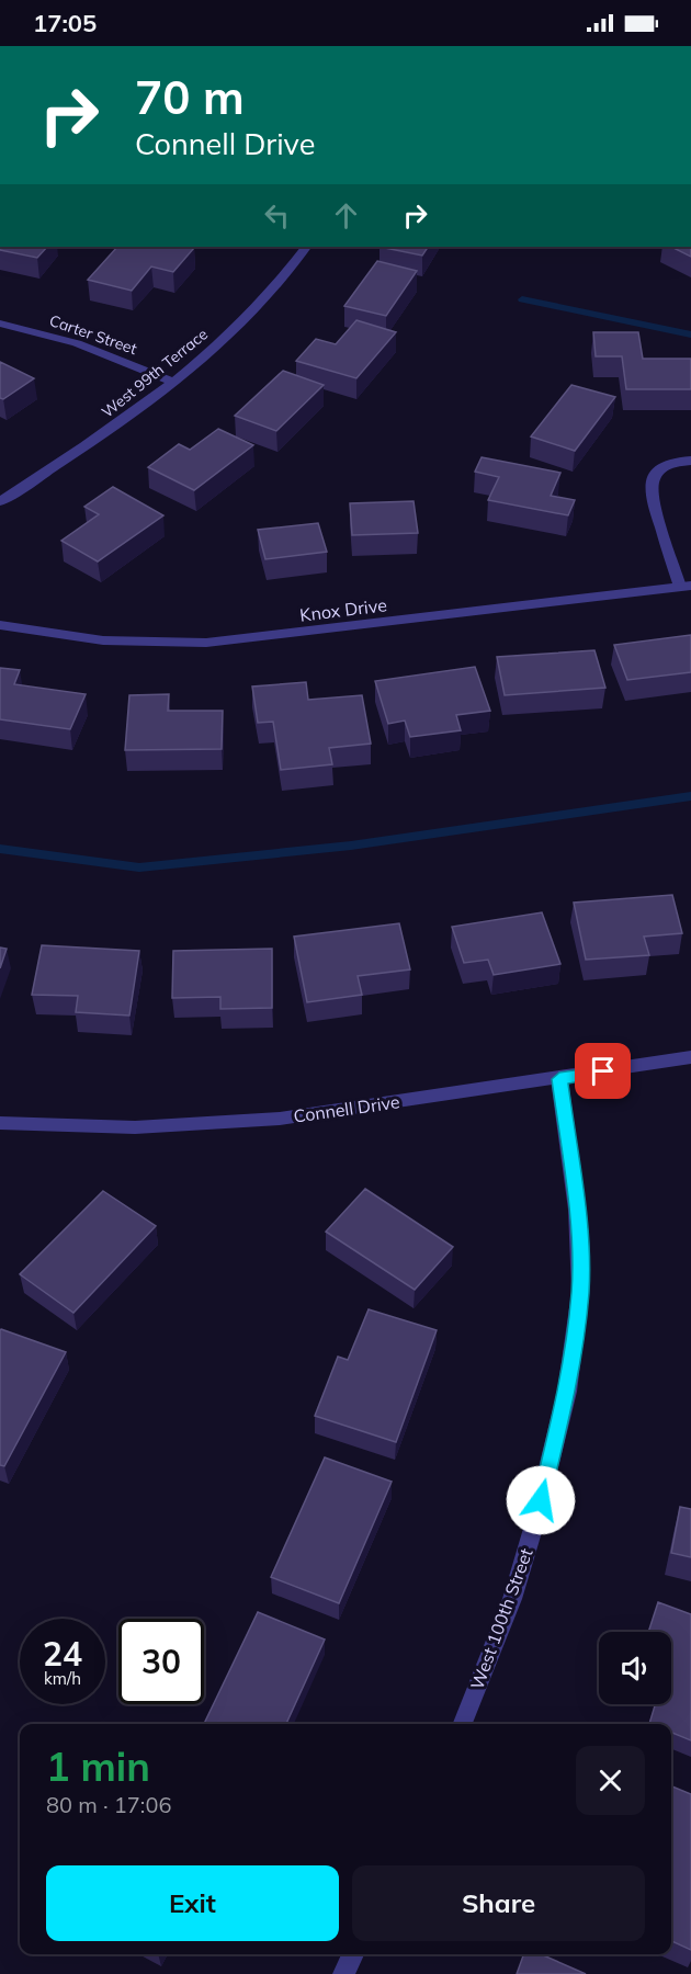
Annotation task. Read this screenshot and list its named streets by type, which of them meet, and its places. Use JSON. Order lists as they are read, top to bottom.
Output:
{
  "streets": {
    "street": [
      "Carter Street",
      "West 99th Terrace",
      "Knox Drive",
      "Connell Drive",
      "West 100th Street"
    ]
  },
  "crossings": [
    ["Carter Street", "West 99th Terrace"],
    ["Connell Drive", "West 100th Street"]
  ],
  "page": {
    "status": "17:05",
    "turn": ["70 m", "Connell Drive"],
    "speed": "24 km/h",
    "limit": "30",
    "heading": ["1 min", "80 m · 17:06"],
    "buttons": ["Exit", "Share"]
  }
}
